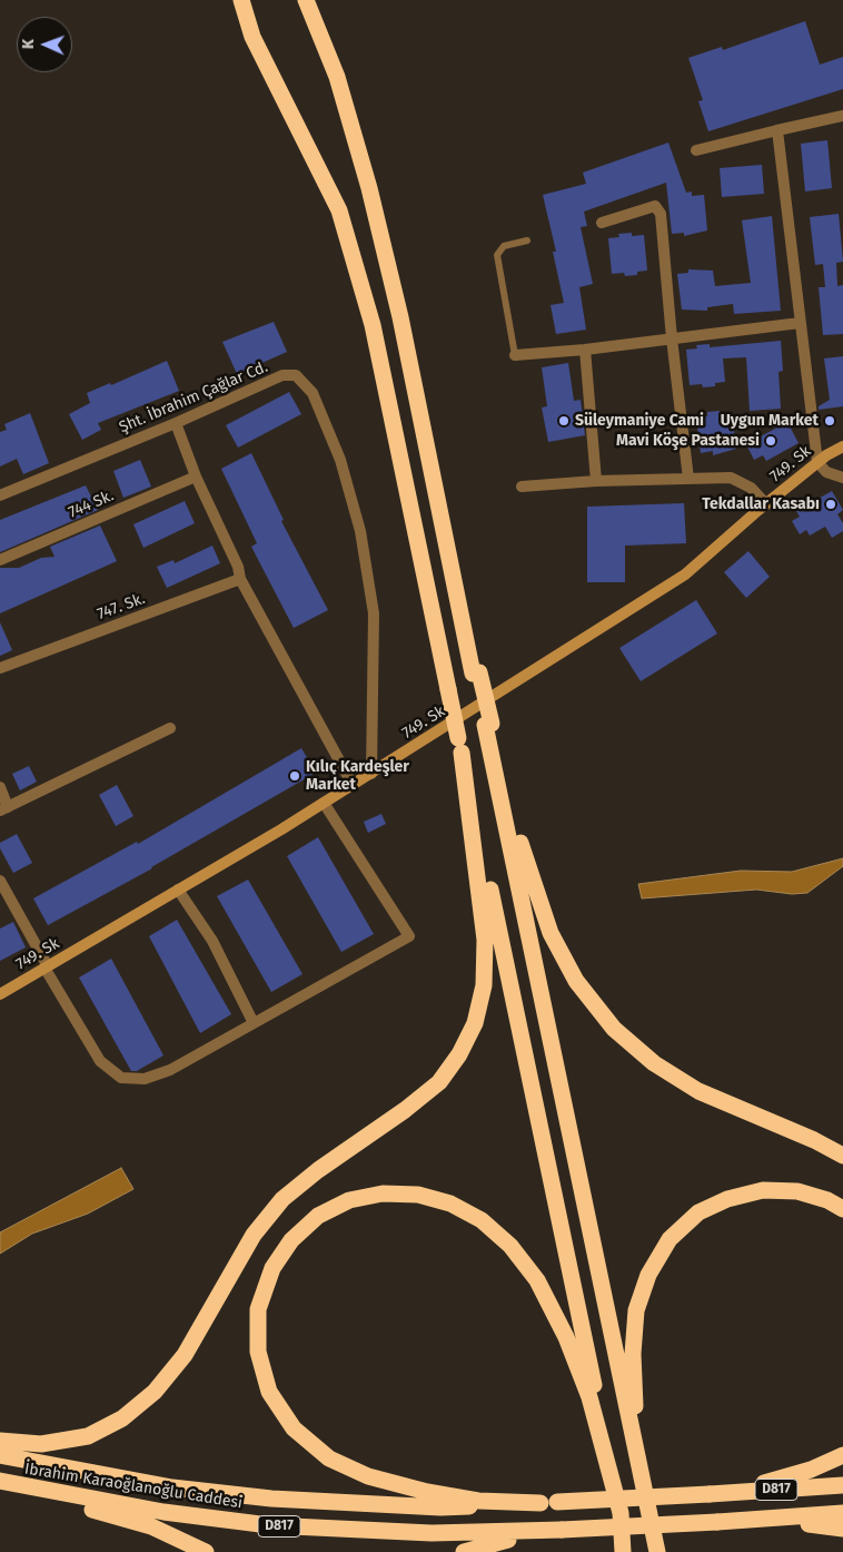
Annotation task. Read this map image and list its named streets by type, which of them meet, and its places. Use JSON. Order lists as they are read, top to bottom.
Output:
{
  "streets": {
    "highway": ["İbrahim Karaoğlanoğlu Caddesi", "D817"],
    "street": [
      "Şht. İbrahim Çağlar Cd.",
      "749. Sk",
      "744 Sk.",
      "747. Sk."
    ]
  },
  "crossings": [
    ["Şht. İbrahim Çağlar Cd.", "749. Sk"],
    ["İbrahim Karaoğlanoğlu Caddesi", "D817"]
  ],
  "places": [
    "Süleymaniye Cami",
    "Uygun Market",
    "Mavi Köşe Pastanesi",
    "Tekdallar Kasabı",
    "Kılıç Kardeşler Market"
  ],
  "north": "left"
}
